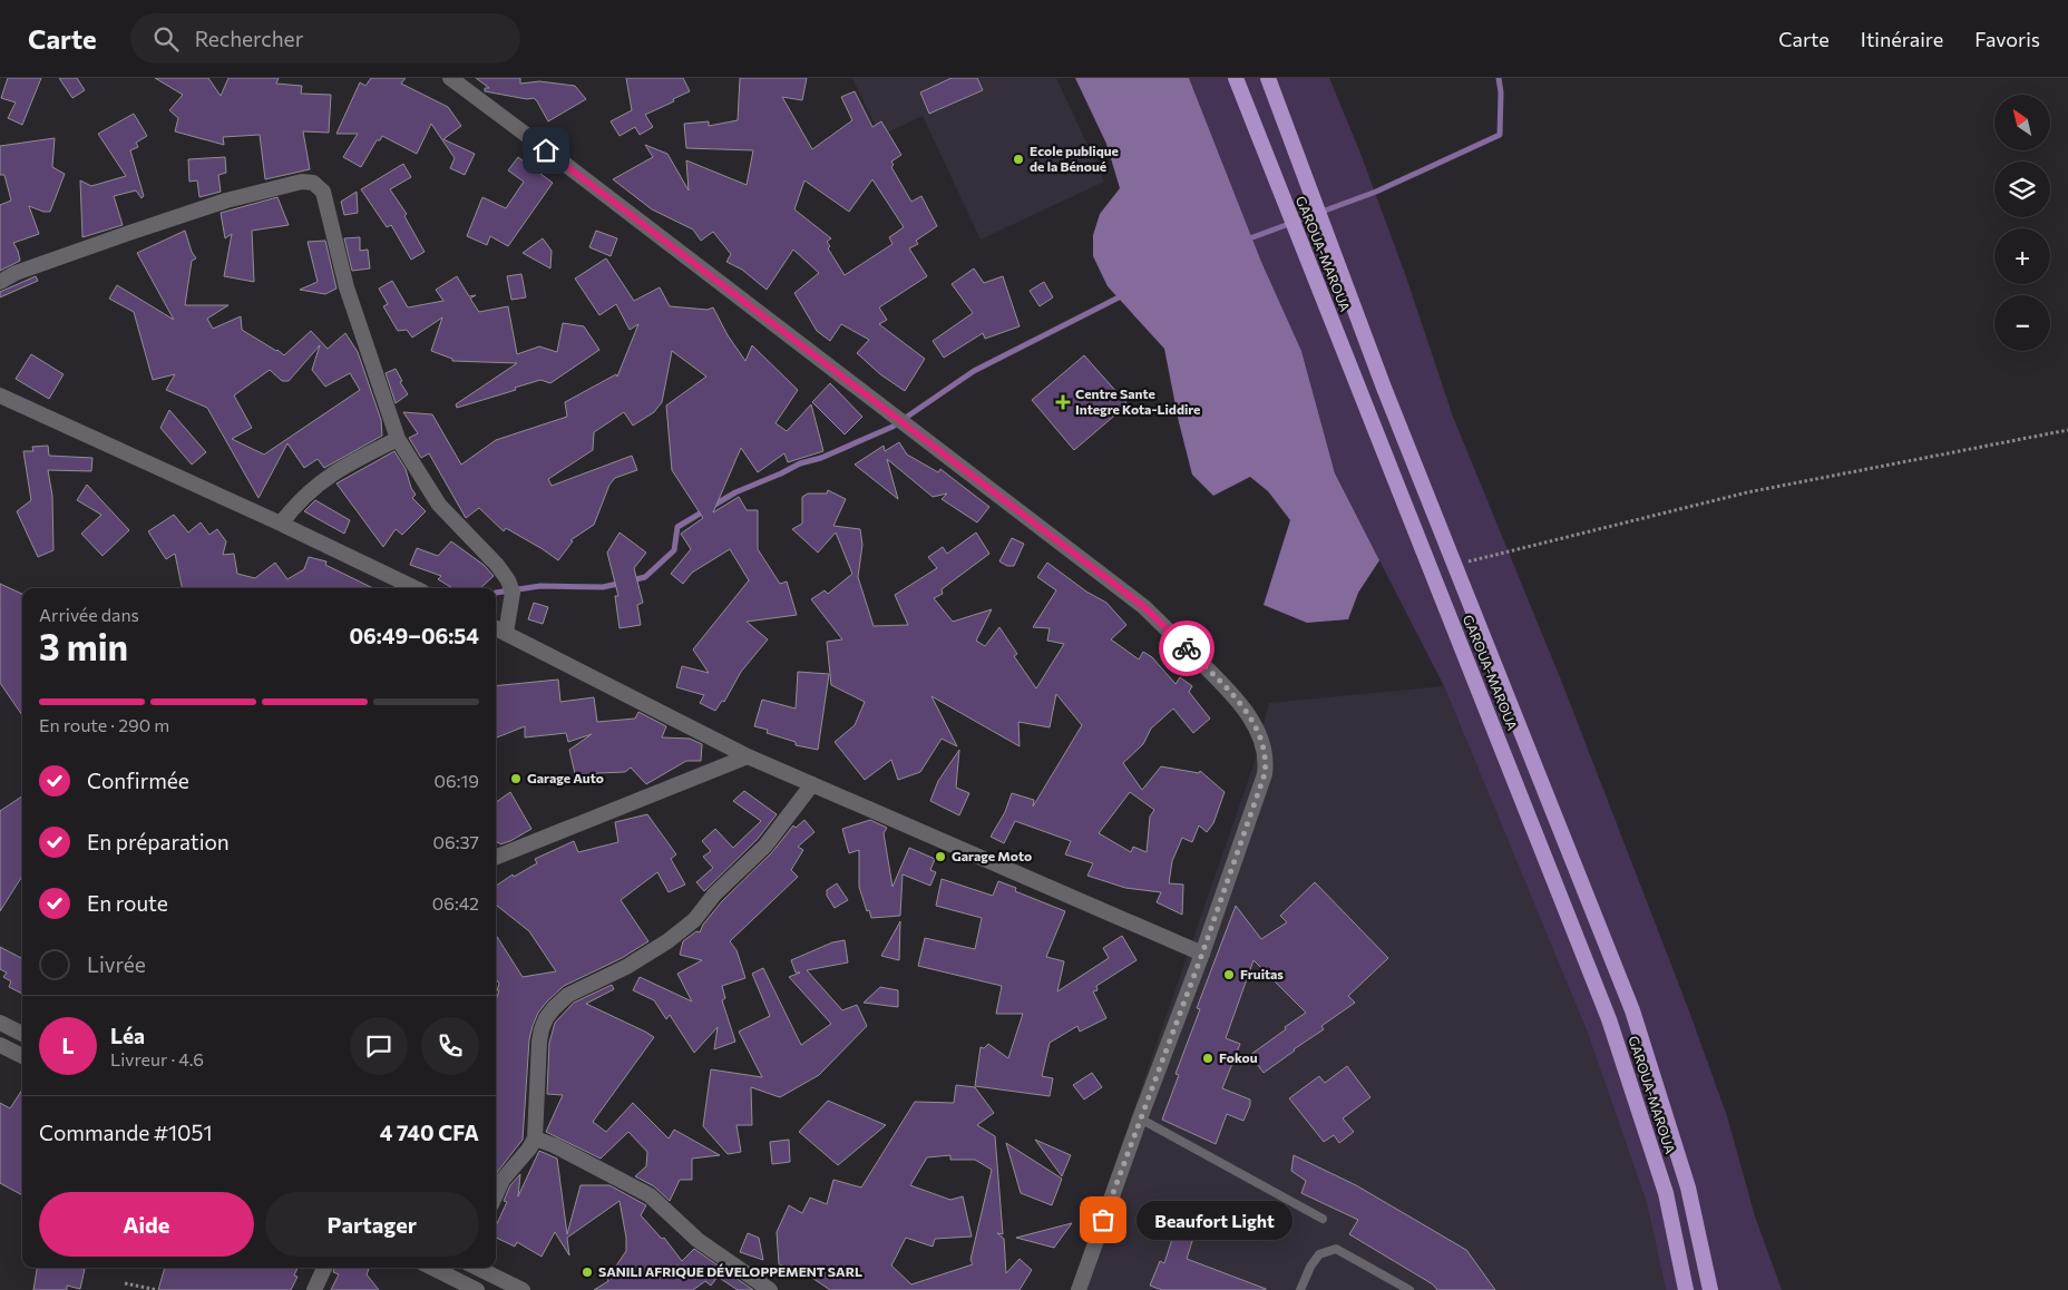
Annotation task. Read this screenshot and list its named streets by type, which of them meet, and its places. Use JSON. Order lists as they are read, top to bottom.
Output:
{
  "streets": {
    "highway": ["GAROUA-MAROUA"]
  },
  "places": {
    "other": [
      "Ecole publique de la Bénoué",
      "Garage Auto",
      "Garage Moto",
      "Fruitas",
      "Fokou",
      "Beaufort Light",
      "SANILI AFRIQUE DÉVELOPPEMENT SARL"
    ],
    "health": ["Centre Sante Integre Kota-Liddire"]
  },
  "north": "top left",
  "page": {
    "header": "Carte",
    "search": "Rechercher",
    "nav": ["Carte", "Itinéraire", "Favoris"],
    "map_buttons": ["+", "−"],
    "heading": ["3 min", "Arrivée dans", "06:49–06:54"],
    "panel": [
      "Léa",
      "Livreur · 4.6",
      "Commande #1051",
      "4 740 CFA"
    ],
    "bar": "En route · 290 m",
    "list": [
      ["Confirmée", "06:19"],
      ["En préparation", "06:37"],
      ["En route", "06:42"],
      "Livrée"
    ],
    "round": "L",
    "buttons": ["Aide", "Partager"],
    "bubble": "Beaufort Light"
  }
}
